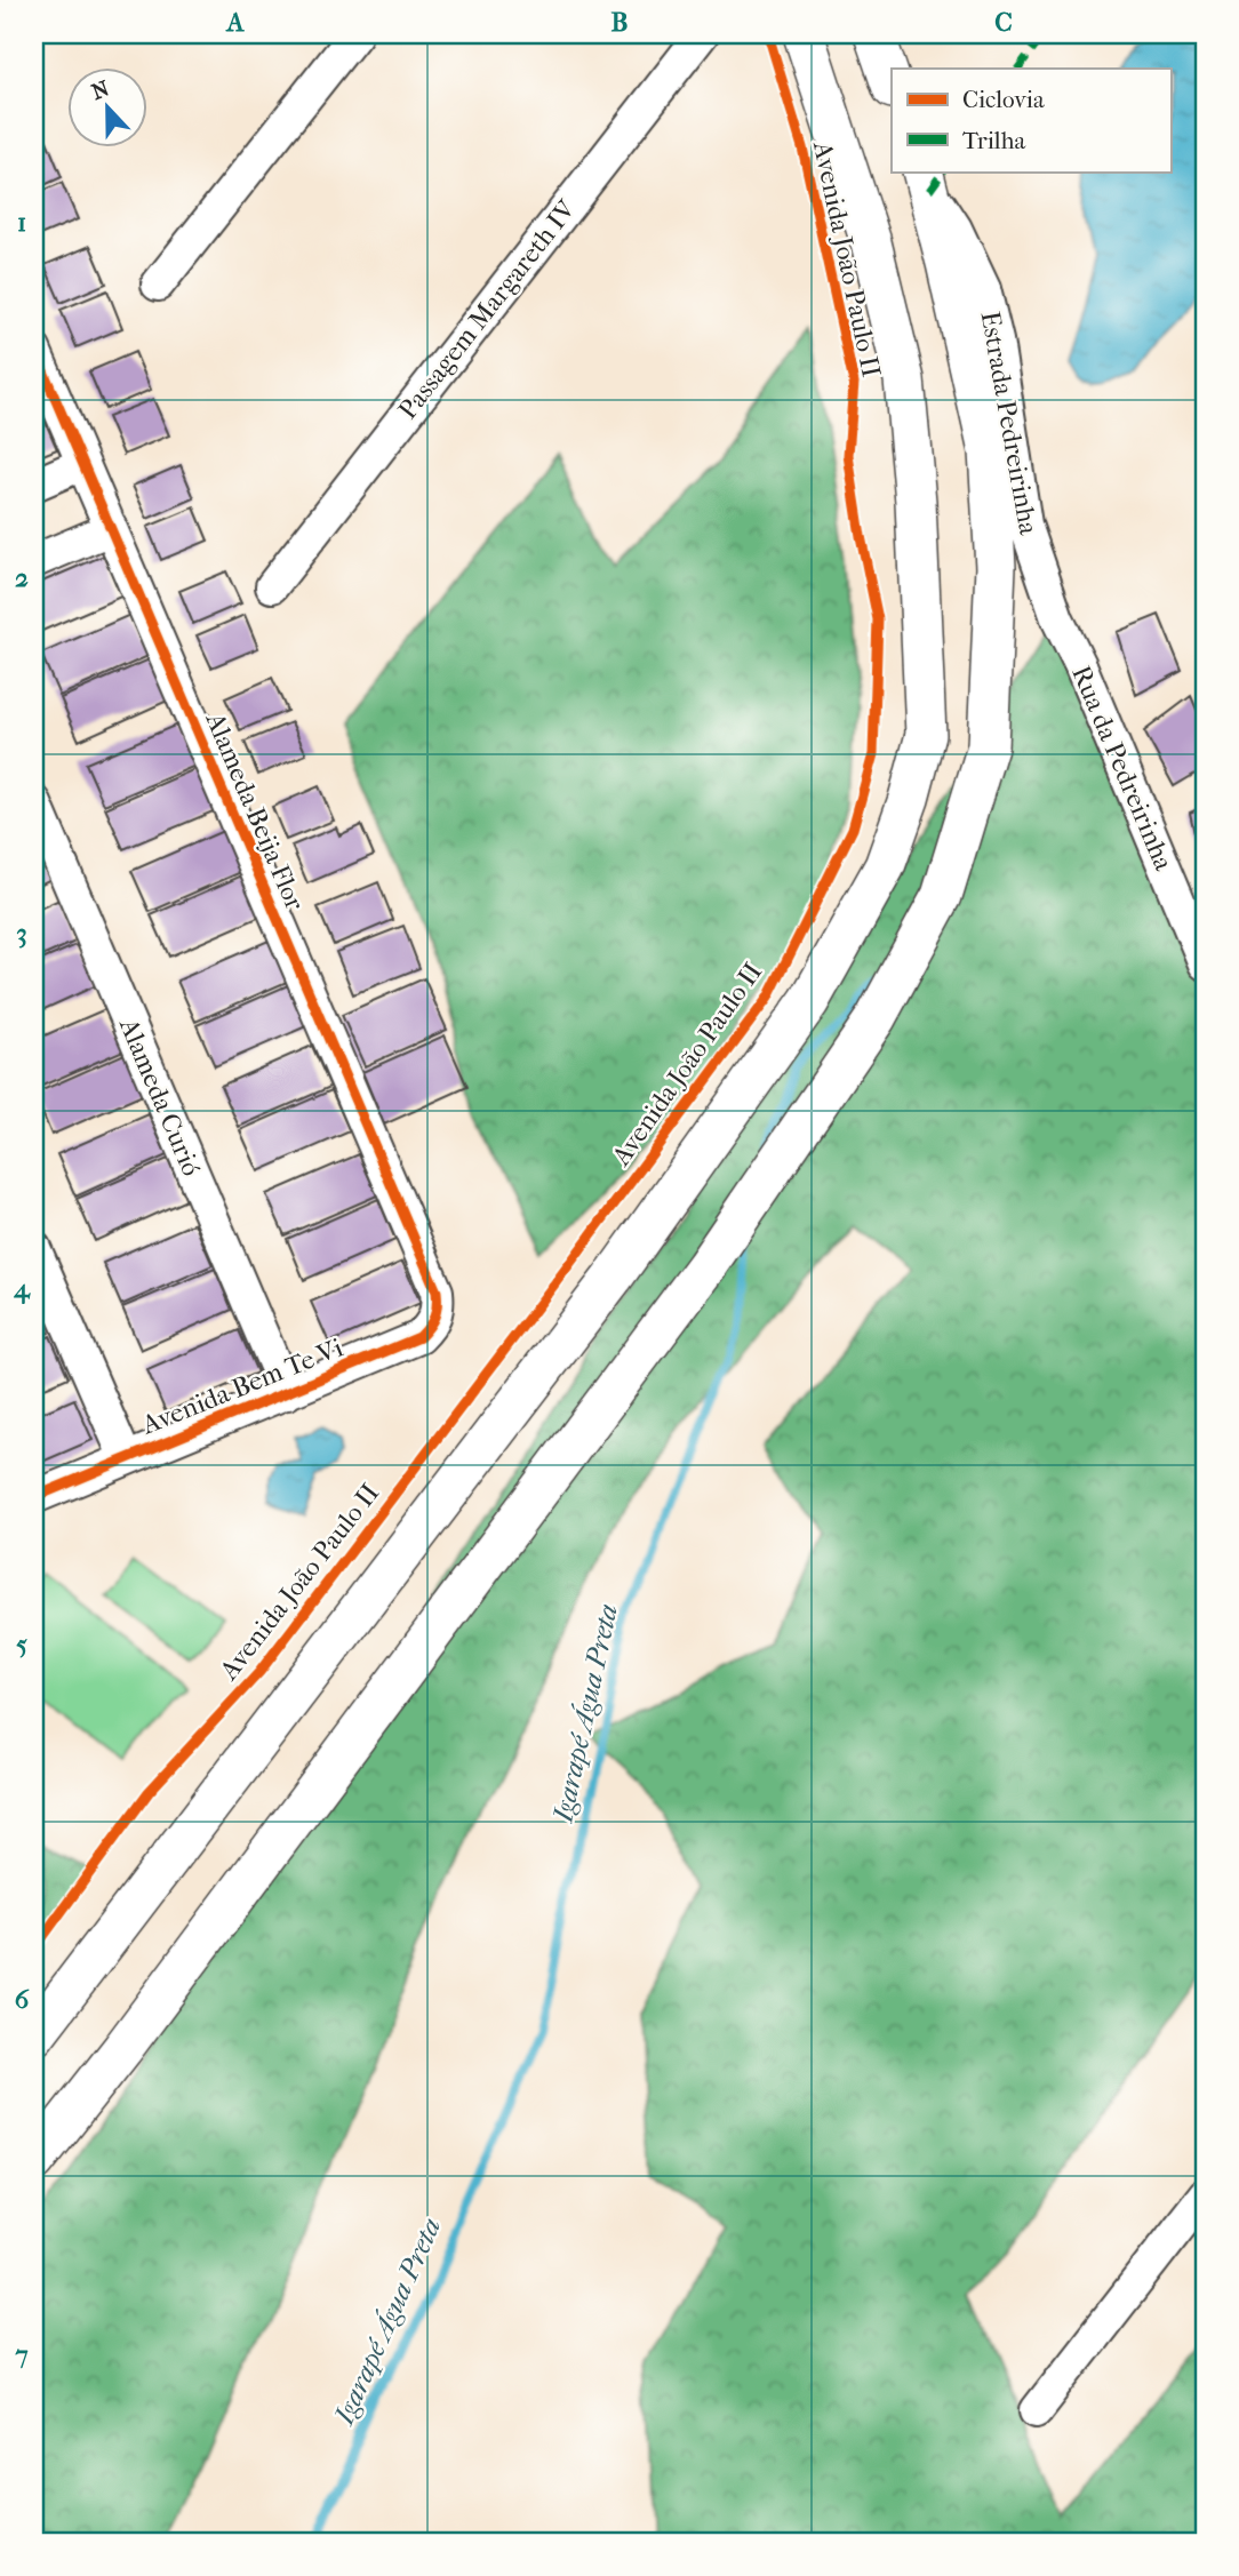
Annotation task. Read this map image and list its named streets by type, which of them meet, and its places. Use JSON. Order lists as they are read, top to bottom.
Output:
{
  "streets": {
    "main road": ["Avenida João Paulo II"],
    "street": [
      "Passagem Margareth IV",
      "Estrada Pedreirinha",
      "Rua da Pedreirinha",
      "Alameda Beija Flor",
      "Alameda Curió",
      "Avenida Bem Te Vi"
    ]
  },
  "crossings": [
    ["Estrada Pedreirinha", "Rua da Pedreirinha"],
    ["Alameda Beija Flor", "Avenida Bem Te Vi"],
    ["Alameda Curió", "Avenida Bem Te Vi"]
  ],
  "water": ["Igarapé Água Preta"],
  "legend": ["Ciclovia", "Trilha"],
  "north": "top",
  "grid": {
    "columns": ["A", "B", "C"],
    "rows": [
      "1",
      "2",
      "3",
      "4",
      "5",
      "6",
      "7"
    ]
  }
}
